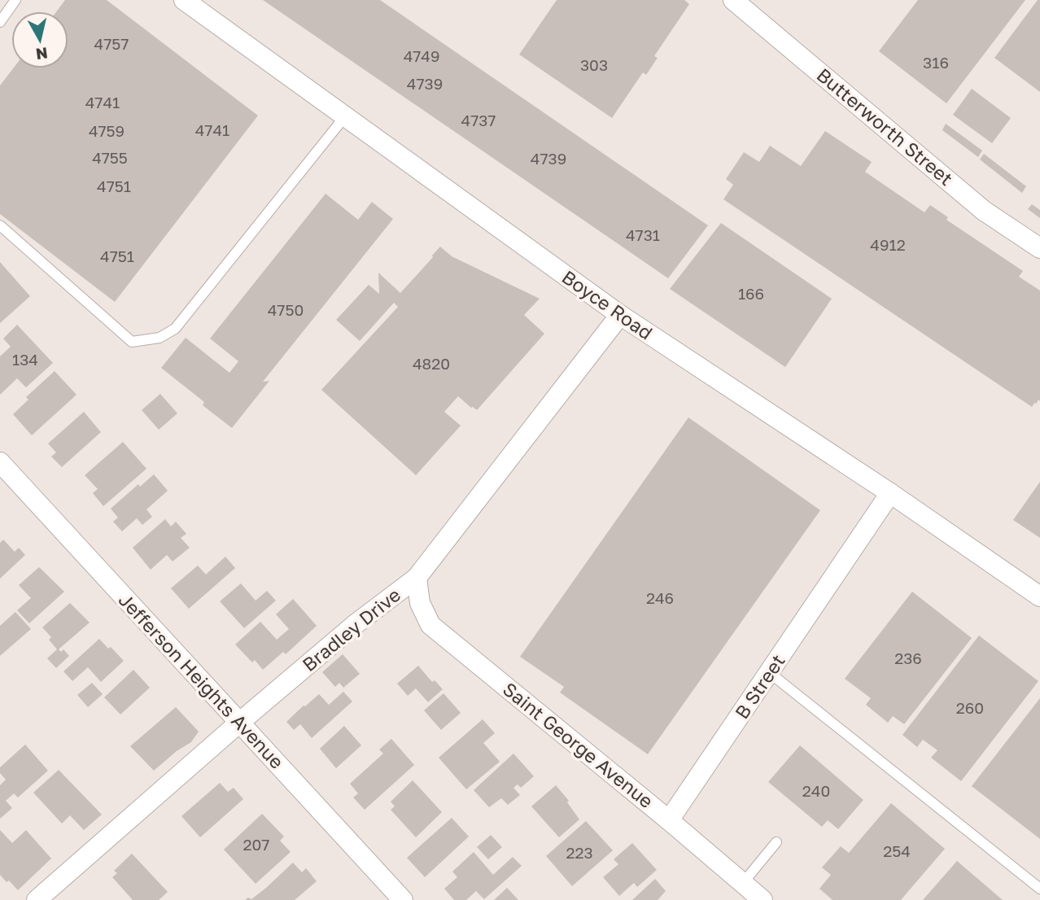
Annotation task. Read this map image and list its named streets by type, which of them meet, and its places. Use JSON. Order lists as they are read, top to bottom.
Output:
{
  "streets": {
    "street": [
      "Butterworth Street",
      "Boyce Road",
      "Bradley Drive",
      "Jefferson Heights Avenue",
      "B Street",
      "Saint George Avenue"
    ]
  },
  "crossings": [
    ["Boyce Road", "Bradley Drive"],
    ["Boyce Road", "B Street"],
    ["Bradley Drive", "Jefferson Heights Avenue"],
    ["Bradley Drive", "Saint George Avenue"],
    ["B Street", "Saint George Avenue"]
  ],
  "house_numbers": [
    "4757",
    "4749",
    "316",
    "303",
    "4739",
    "4741",
    "4737",
    "4741",
    "4759",
    "4755",
    "4739",
    "4751",
    "4731",
    "4912",
    "4751",
    "166",
    "4750",
    "134",
    "4820",
    "246",
    "236",
    "260",
    "240",
    "207",
    "254",
    "223"
  ],
  "north": "bottom"
}
